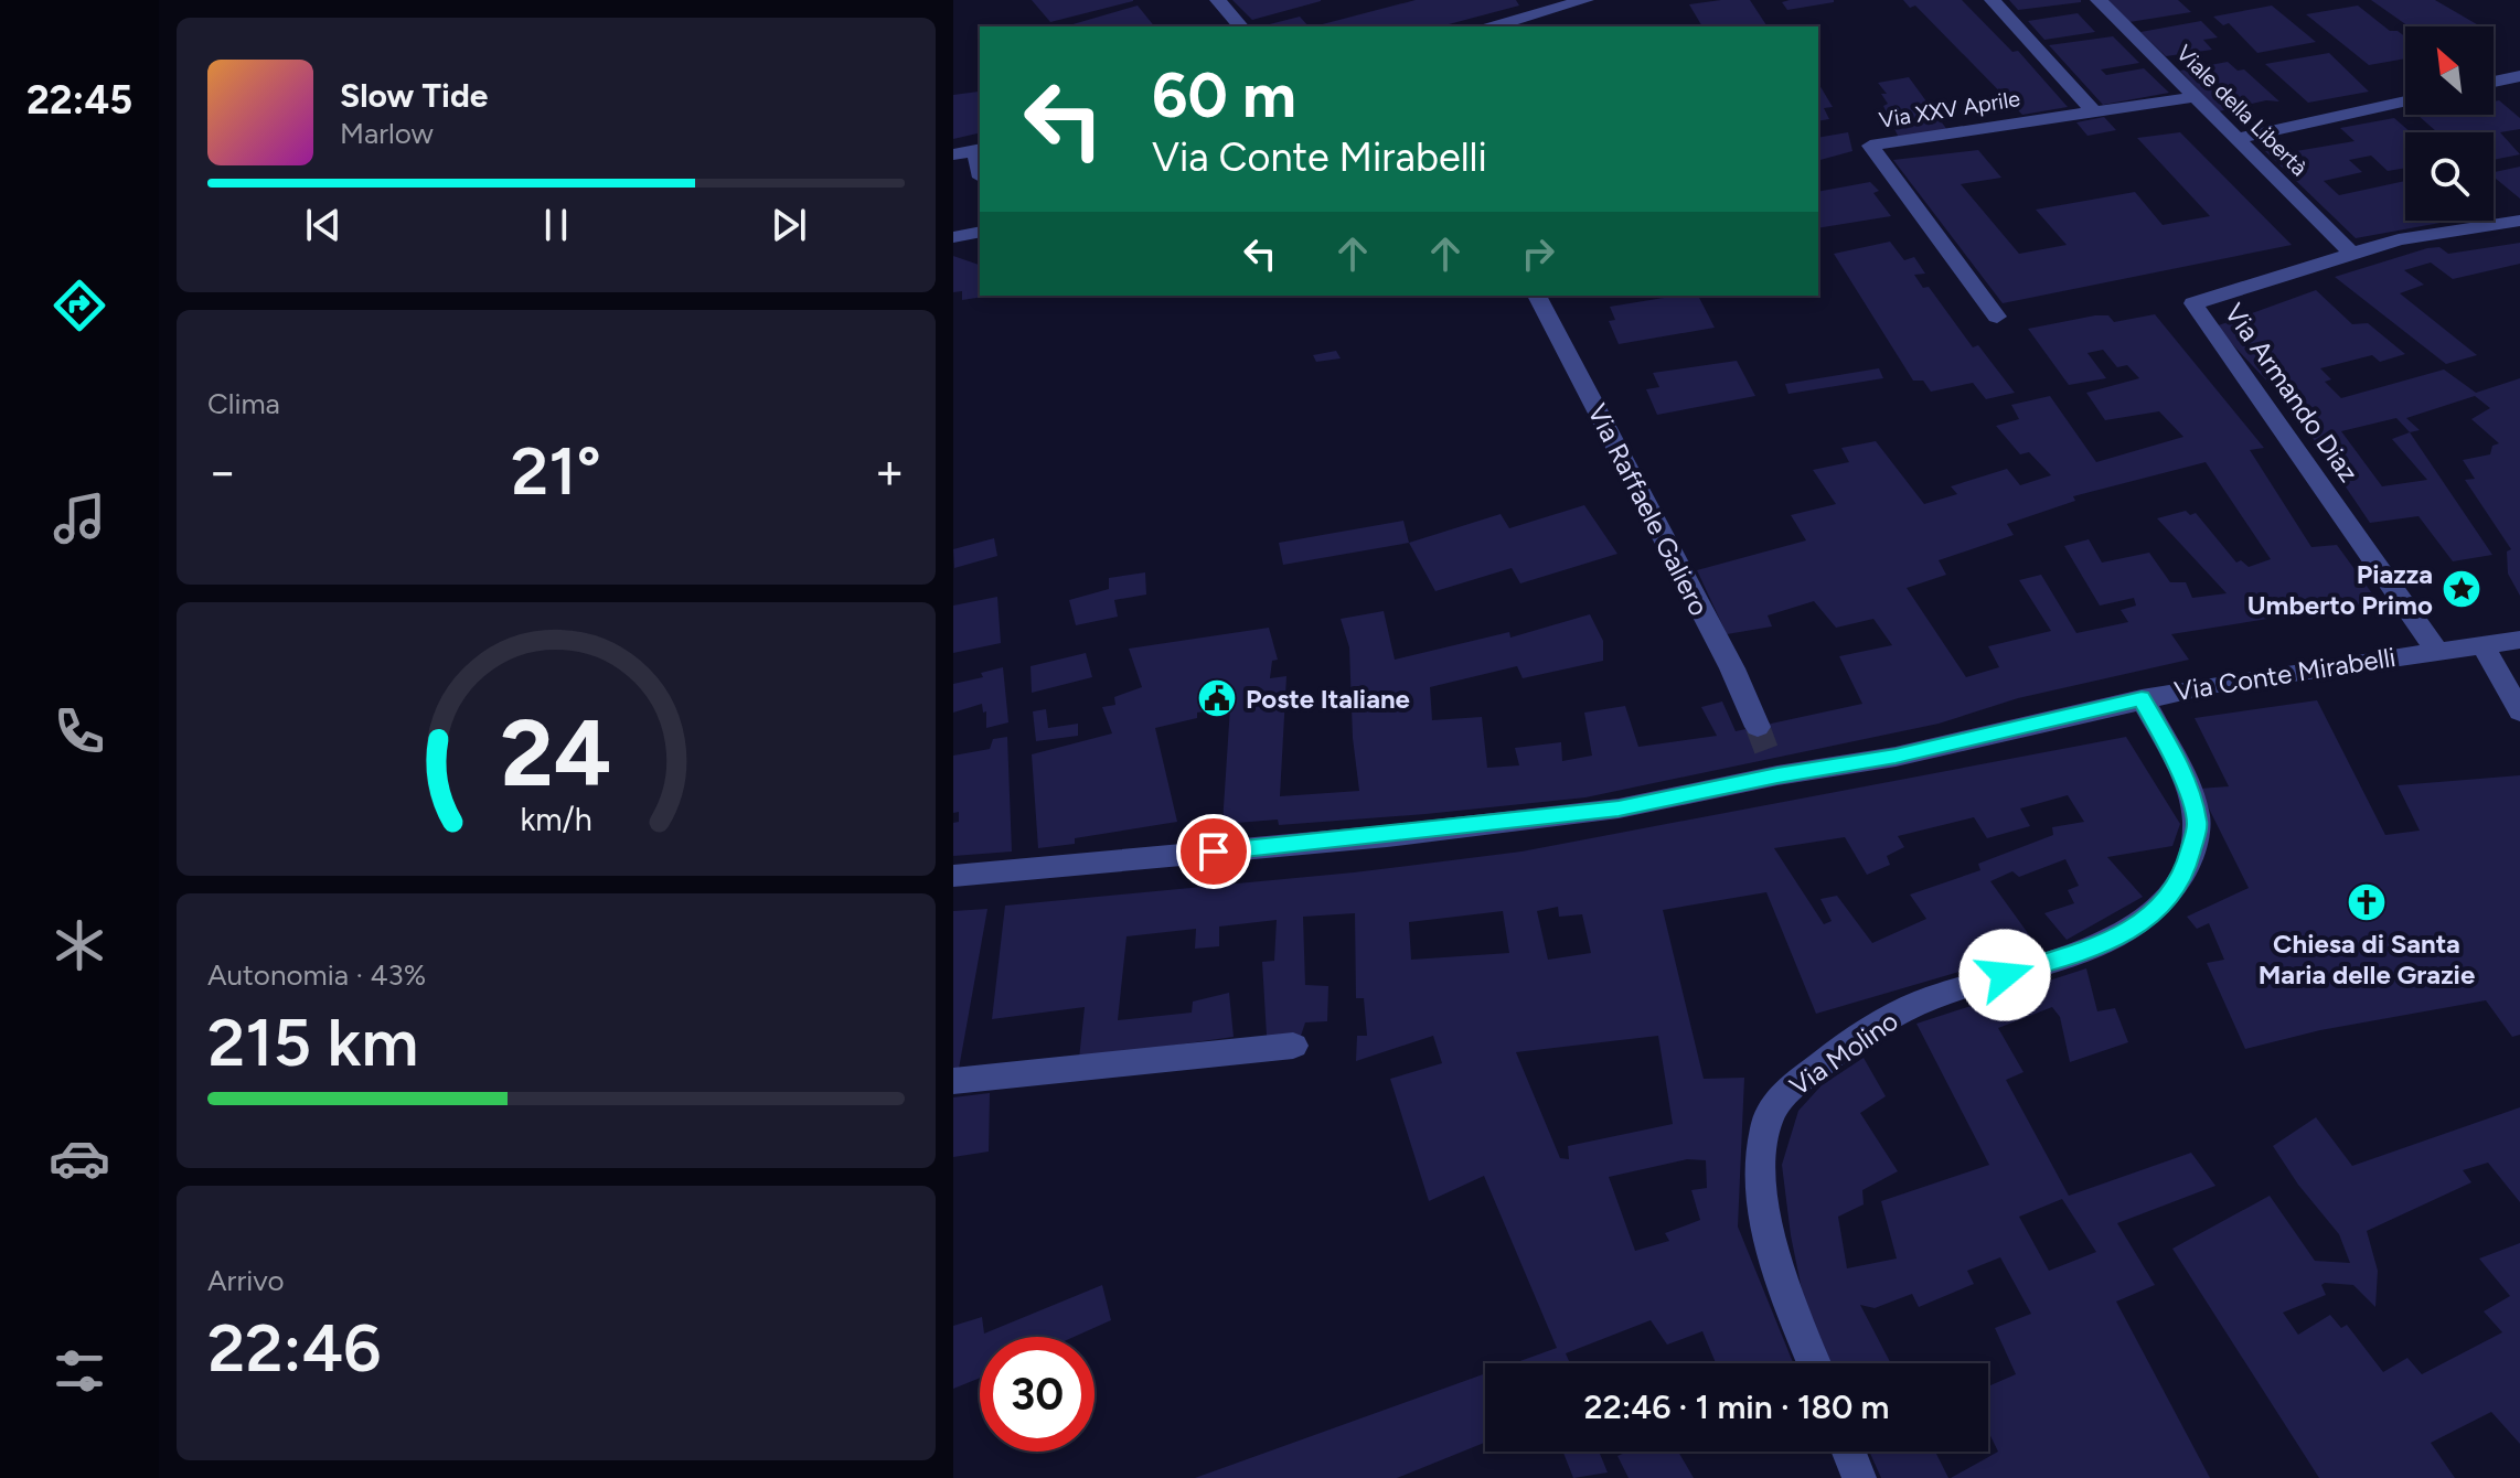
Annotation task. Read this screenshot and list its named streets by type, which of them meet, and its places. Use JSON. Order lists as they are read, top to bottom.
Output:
{
  "streets": {
    "street": [
      "Via XXV Aprile",
      "Viale della Libertà",
      "Via Armando Diaz",
      "Via Raffaele Galiero",
      "Via Conte Mirabelli",
      "Via Molino"
    ]
  },
  "crossings": [
    ["Via XXV Aprile", "Viale della Libertà"],
    ["Viale della Libertà", "Via Armando Diaz"],
    ["Via Armando Diaz", "Via Conte Mirabelli"],
    ["Via Conte Mirabelli", "Via Molino"]
  ],
  "places": {
    "place": ["Piazza Umberto Primo"],
    "public building": ["Poste Italiane"],
    "church": ["Chiesa di Santa Maria delle Grazie"]
  },
  "north": "top left",
  "page": {
    "tabs": "22:45",
    "turn": ["60 m", "Via Conte Mirabelli"],
    "song": ["Slow Tide", "Marlow"],
    "tile": [
      "Clima",
      ["Autonomia · 43%", "215 km"],
      ["Arrivo", "22:46"]
    ],
    "heat": ["−", "21°", "+"],
    "limit": "30",
    "trip": "22:46 · 1 min · 180 m",
    "gauge": ["24", "km/h"]
  }
}
